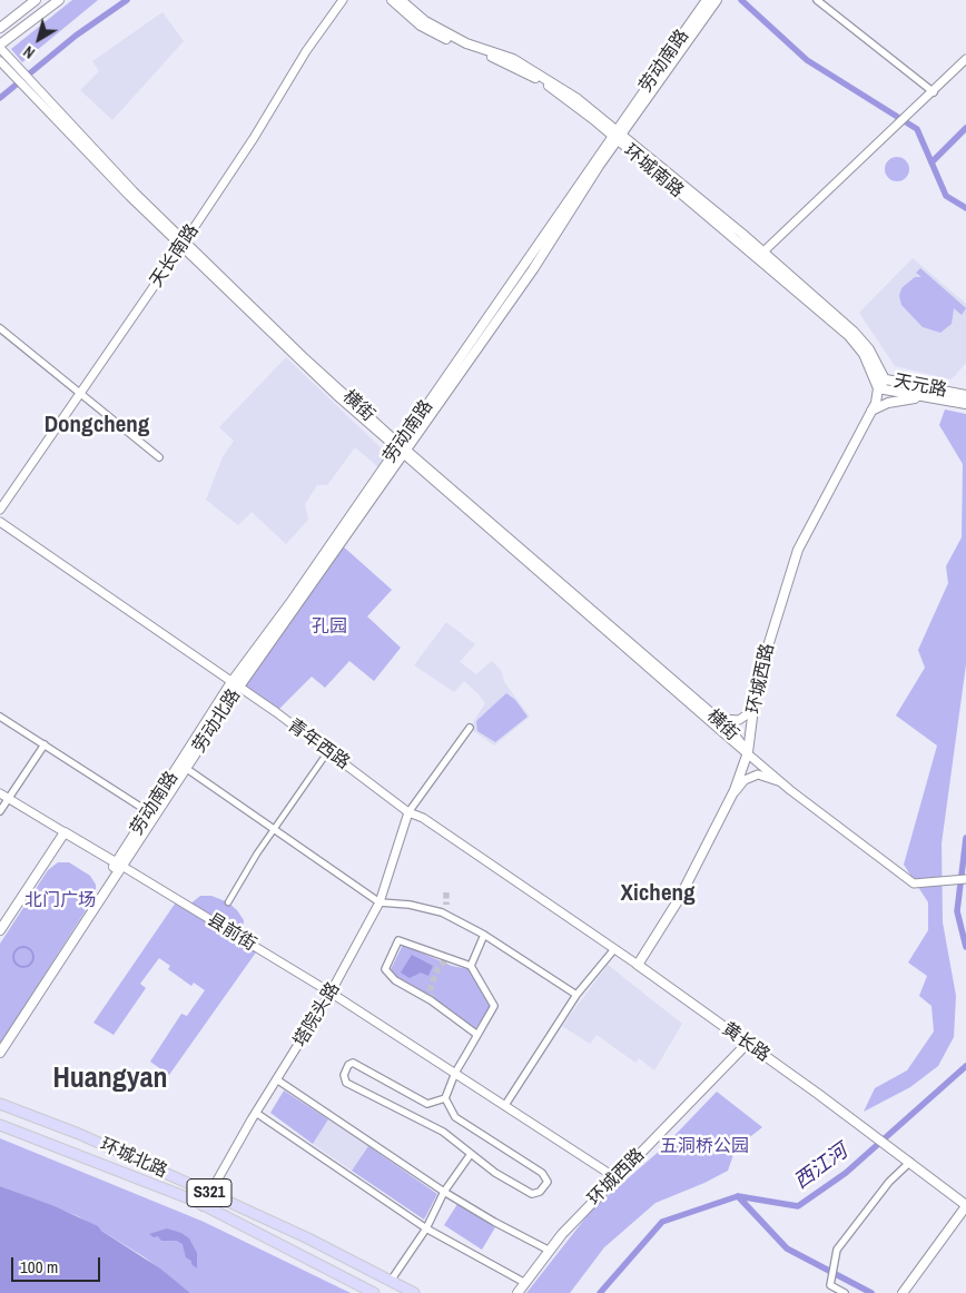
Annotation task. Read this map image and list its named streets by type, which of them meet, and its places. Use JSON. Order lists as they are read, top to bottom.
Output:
{
  "streets": {
    "main road": [
      "劳动南路",
      "环城南路",
      "天元路",
      "环城西路",
      "劳动北路",
      "县前街",
      "黄长路",
      "环城北路",
      "S321"
    ],
    "street": [
      "天长南路",
      "横街",
      "青年西路",
      "塔院头路"
    ]
  },
  "crossings": [
    ["劳动南路", "环城南路"],
    ["劳动南路", "横街"],
    ["劳动南路", "劳动北路"],
    ["劳动南路", "青年西路"],
    ["环城南路", "天元路"],
    ["环城南路", "环城西路"],
    ["天长南路", "横街"],
    ["天元路", "环城西路"],
    ["横街", "环城西路"],
    ["横街", "劳动北路"],
    ["环城西路", "青年西路"],
    ["环城西路", "县前街"],
    ["环城西路", "黄长路"],
    ["劳动北路", "青年西路"],
    ["劳动北路", "县前街"],
    ["青年西路", "塔院头路"],
    ["青年西路", "黄长路"],
    ["县前街", "塔院头路"],
    ["塔院头路", "环城北路"]
  ],
  "districts": ["Dongcheng", "Xicheng", "Huangyan"],
  "water": ["西江河"],
  "parks": ["孔园", "北门广场", "五洞桥公园"],
  "scale_bar": "100 m",
  "north": "bottom left"
}
